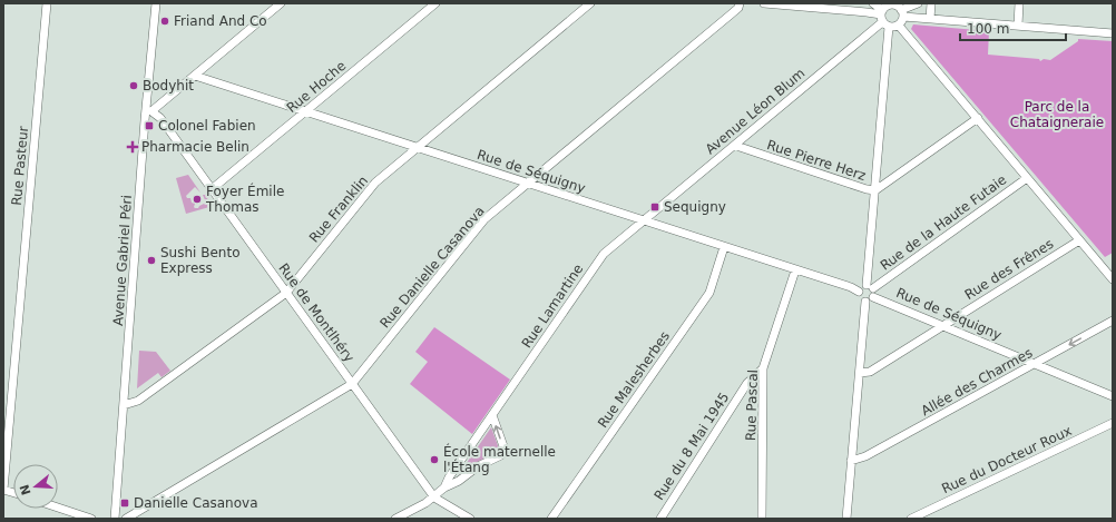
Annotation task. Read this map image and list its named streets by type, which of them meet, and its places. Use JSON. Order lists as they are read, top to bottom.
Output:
{
  "streets": {
    "street": [
      "Rue Hoche",
      "Avenue Léon Blum",
      "Rue Pierre Herz",
      "Rue Pasteur",
      "Rue de Séquigny",
      "Rue Franklin",
      "Rue de la Haute Futaie",
      "Avenue Gabriel Péri",
      "Rue Danielle Casanova",
      "Rue des Frênes",
      "Rue Lamartine",
      "Rue de Montlhéry",
      "Rue Malesherbes",
      "Allée des Charmes",
      "Rue Pascal",
      "Rue du 8 Mai 1945",
      "Rue du Docteur Roux"
    ]
  },
  "crossings": [
    ["Rue Hoche", "Rue de Séquigny"],
    ["Rue Hoche", "Rue de Montlhéry"],
    ["Avenue Léon Blum", "Rue Pierre Herz"],
    ["Avenue Léon Blum", "Rue de Séquigny"],
    ["Avenue Léon Blum", "Rue Lamartine"],
    ["Rue de Séquigny", "Rue Franklin"],
    ["Rue de Séquigny", "Rue de la Haute Futaie"],
    ["Rue de Séquigny", "Rue Danielle Casanova"],
    ["Rue de Séquigny", "Rue des Frênes"],
    ["Rue de Séquigny", "Rue Lamartine"],
    ["Rue de Séquigny", "Rue Malesherbes"],
    ["Rue de Séquigny", "Allée des Charmes"],
    ["Rue de Séquigny", "Rue Pascal"],
    ["Rue Franklin", "Avenue Gabriel Péri"],
    ["Rue Franklin", "Rue de Montlhéry"],
    ["Avenue Gabriel Péri", "Rue de Montlhéry"],
    ["Rue Danielle Casanova", "Rue de Montlhéry"],
    ["Rue Lamartine", "Rue de Montlhéry"],
    ["Rue Pascal", "Rue du 8 Mai 1945"]
  ],
  "parks": ["Parc de la Chataigneraie"],
  "places": {
    "other": [
      "Friand And Co",
      "Bodyhit",
      "Foyer Émile Thomas",
      "Sushi Bento Express",
      "École maternelle l'Étang"
    ],
    "transit": ["Colonel Fabien", "Sequigny", "Danielle Casanova"],
    "health": ["Pharmacie Belin"]
  },
  "scale_bar": "100 m",
  "north": "left"
}
